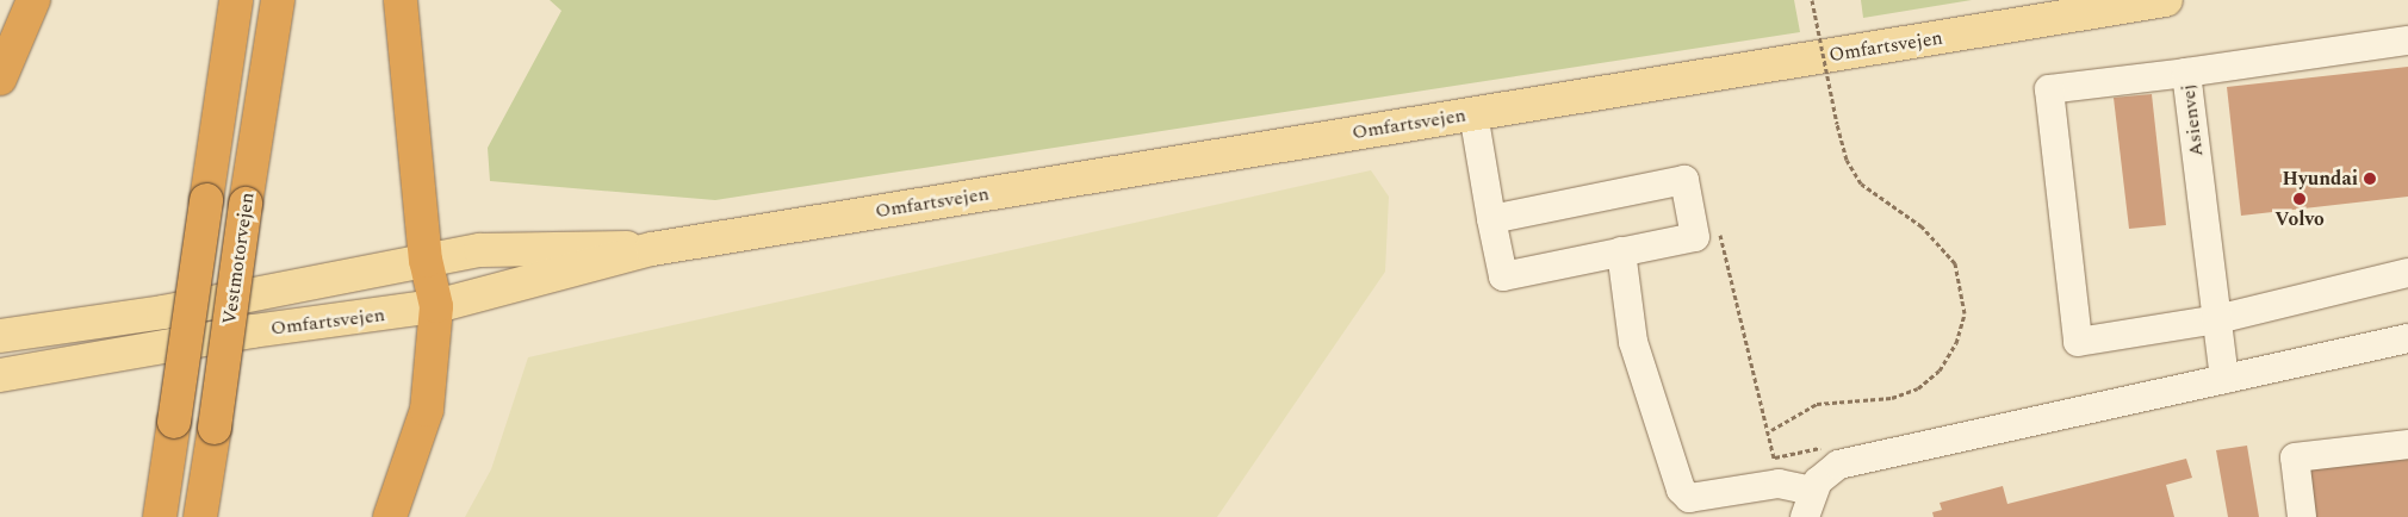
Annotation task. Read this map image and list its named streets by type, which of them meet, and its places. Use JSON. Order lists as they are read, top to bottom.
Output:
{
  "streets": {
    "highway": ["Vestmotorvejen"],
    "main road": ["Omfartsvejen"],
    "street": ["Asienvej"]
  },
  "places": ["Hyundai", "Volvo"]
}
